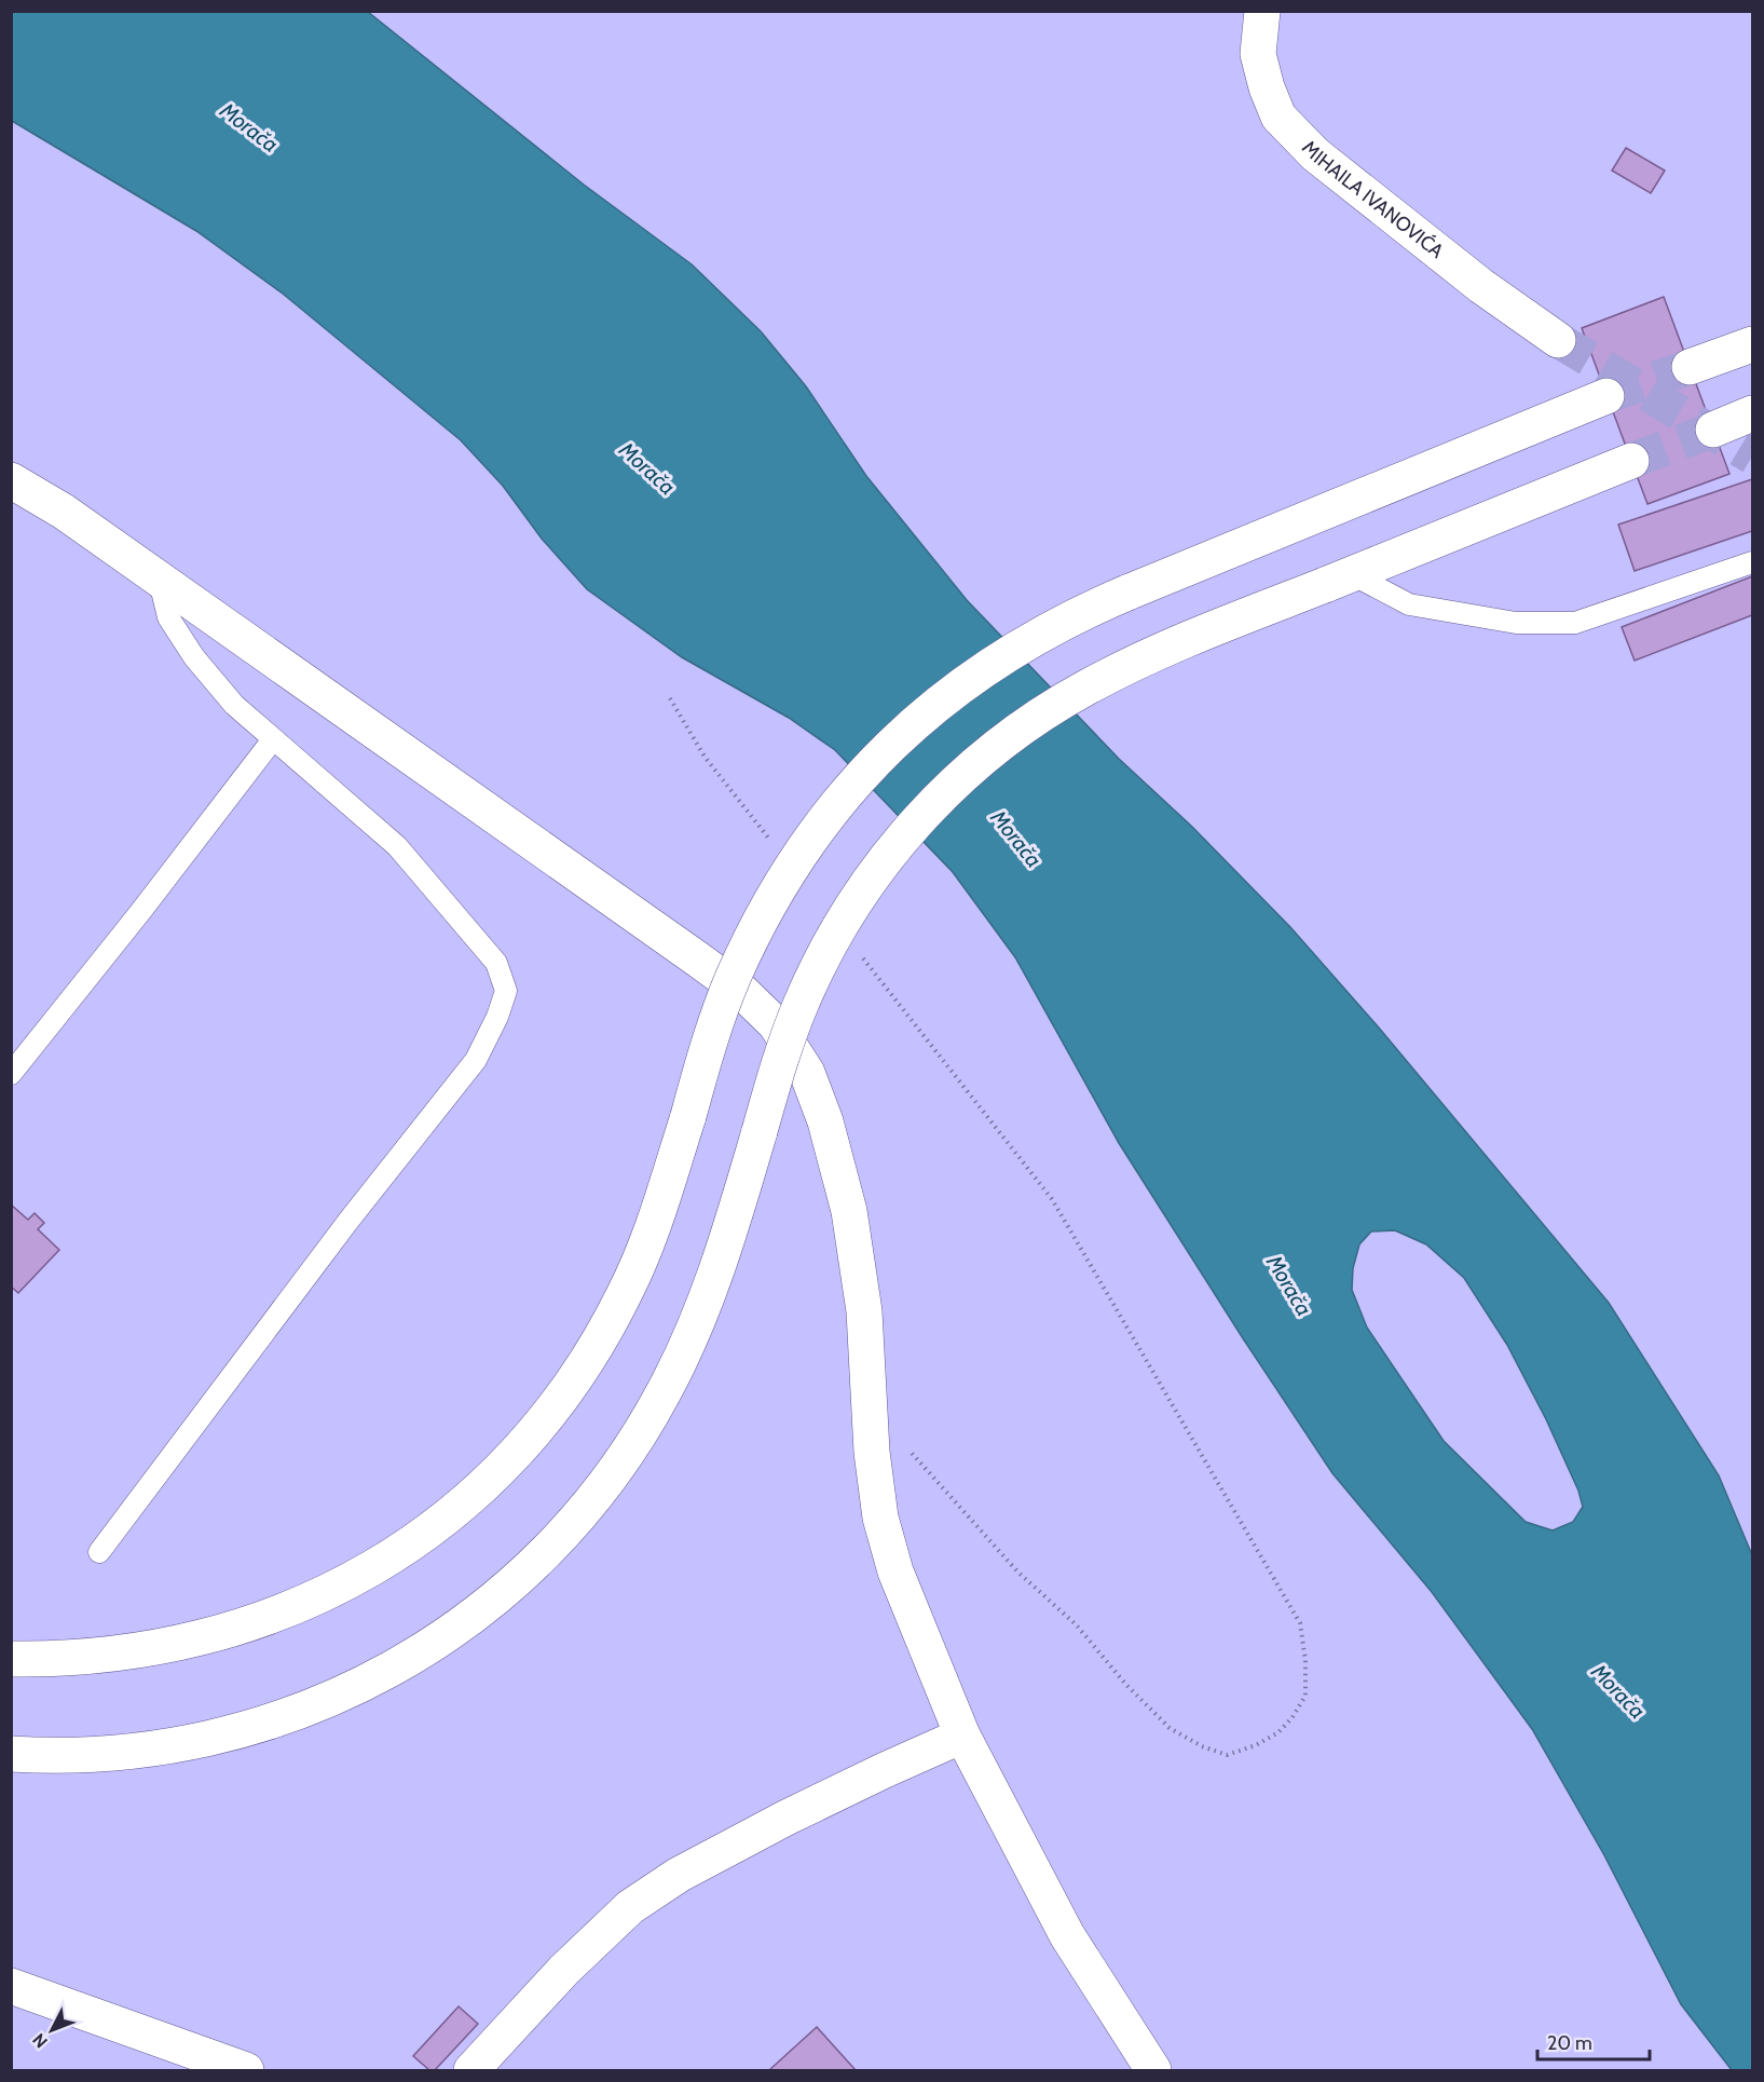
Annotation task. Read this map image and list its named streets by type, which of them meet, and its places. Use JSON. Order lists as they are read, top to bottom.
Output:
{
  "streets": {
    "main road": ["MIHAILA IVANOVIĆA"]
  },
  "water": ["Morača"],
  "scale_bar": "20 m",
  "north": "bottom left"
}
